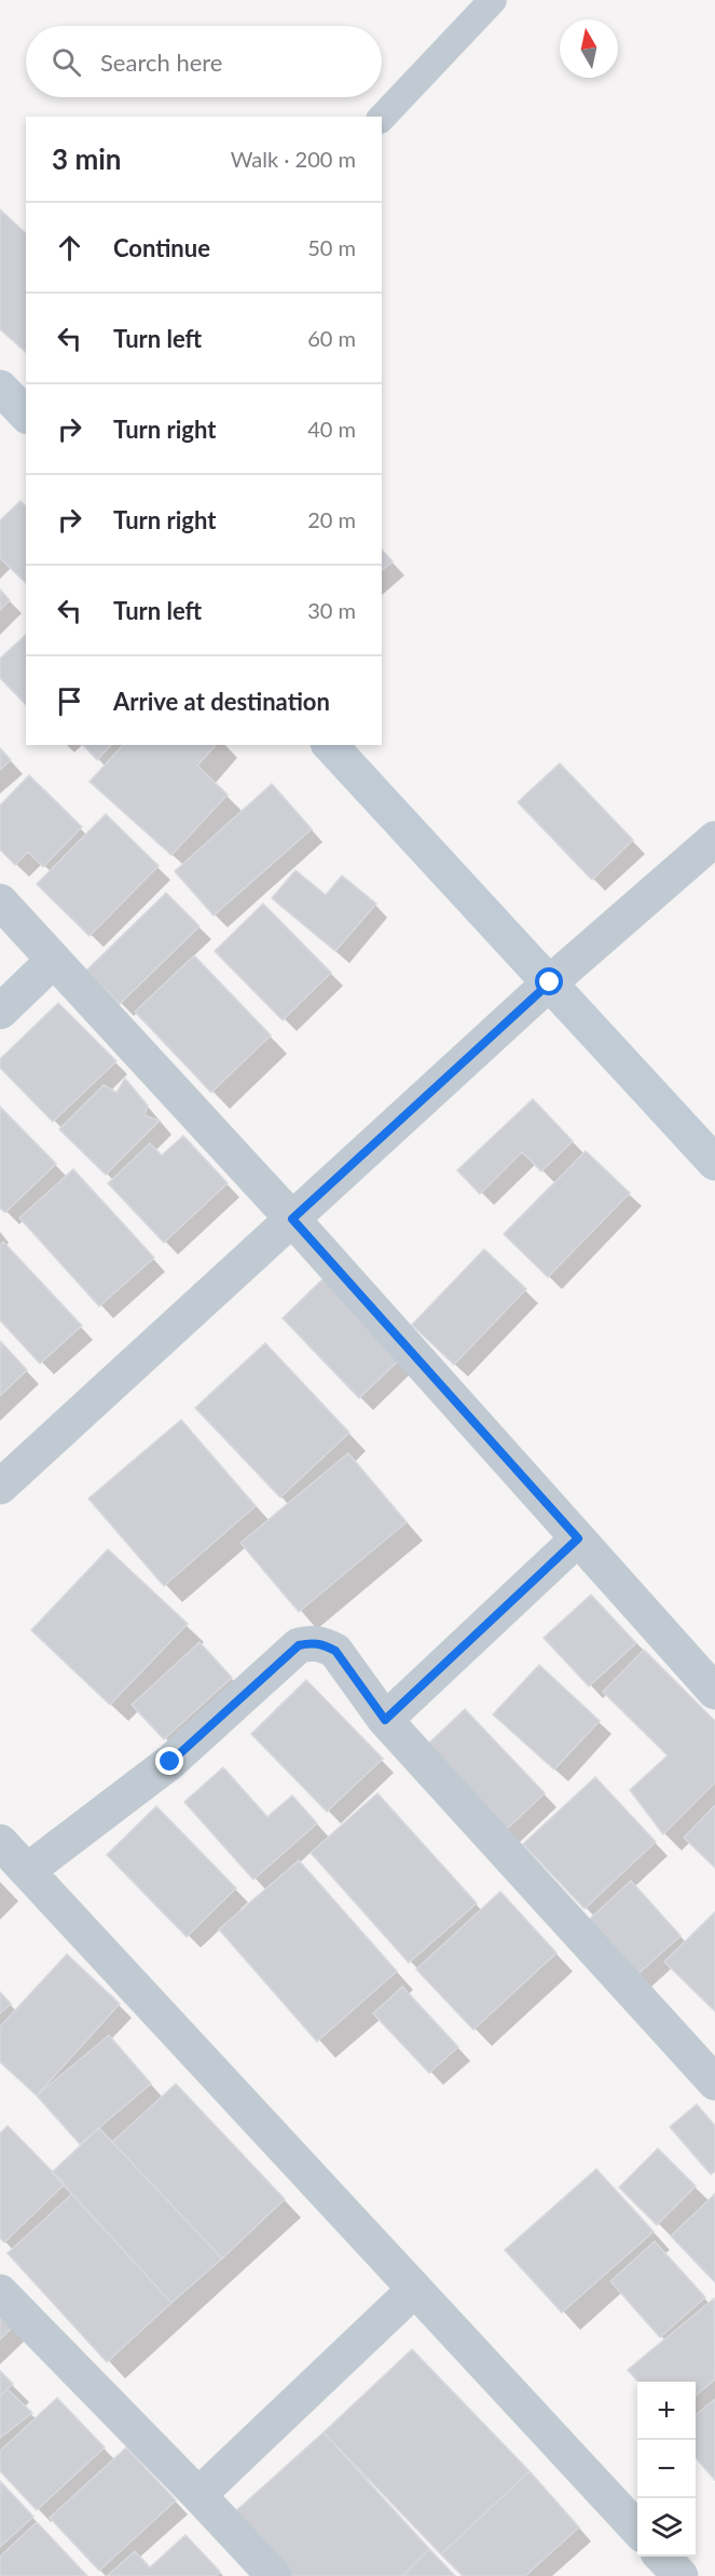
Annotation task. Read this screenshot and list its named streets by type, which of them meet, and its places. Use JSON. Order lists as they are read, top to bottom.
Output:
{
  "north": "top",
  "page": {
    "search": "Search here",
    "heading": ["3 min", "Walk · 200 m"],
    "list": [
      ["Continue", "50 m"],
      ["Turn left", "60 m"],
      ["Turn right", "40 m"],
      ["Turn right", "20 m"],
      ["Turn left", "30 m"],
      "Arrive at destination"
    ],
    "map_buttons": ["+", "−"]
  }
}
